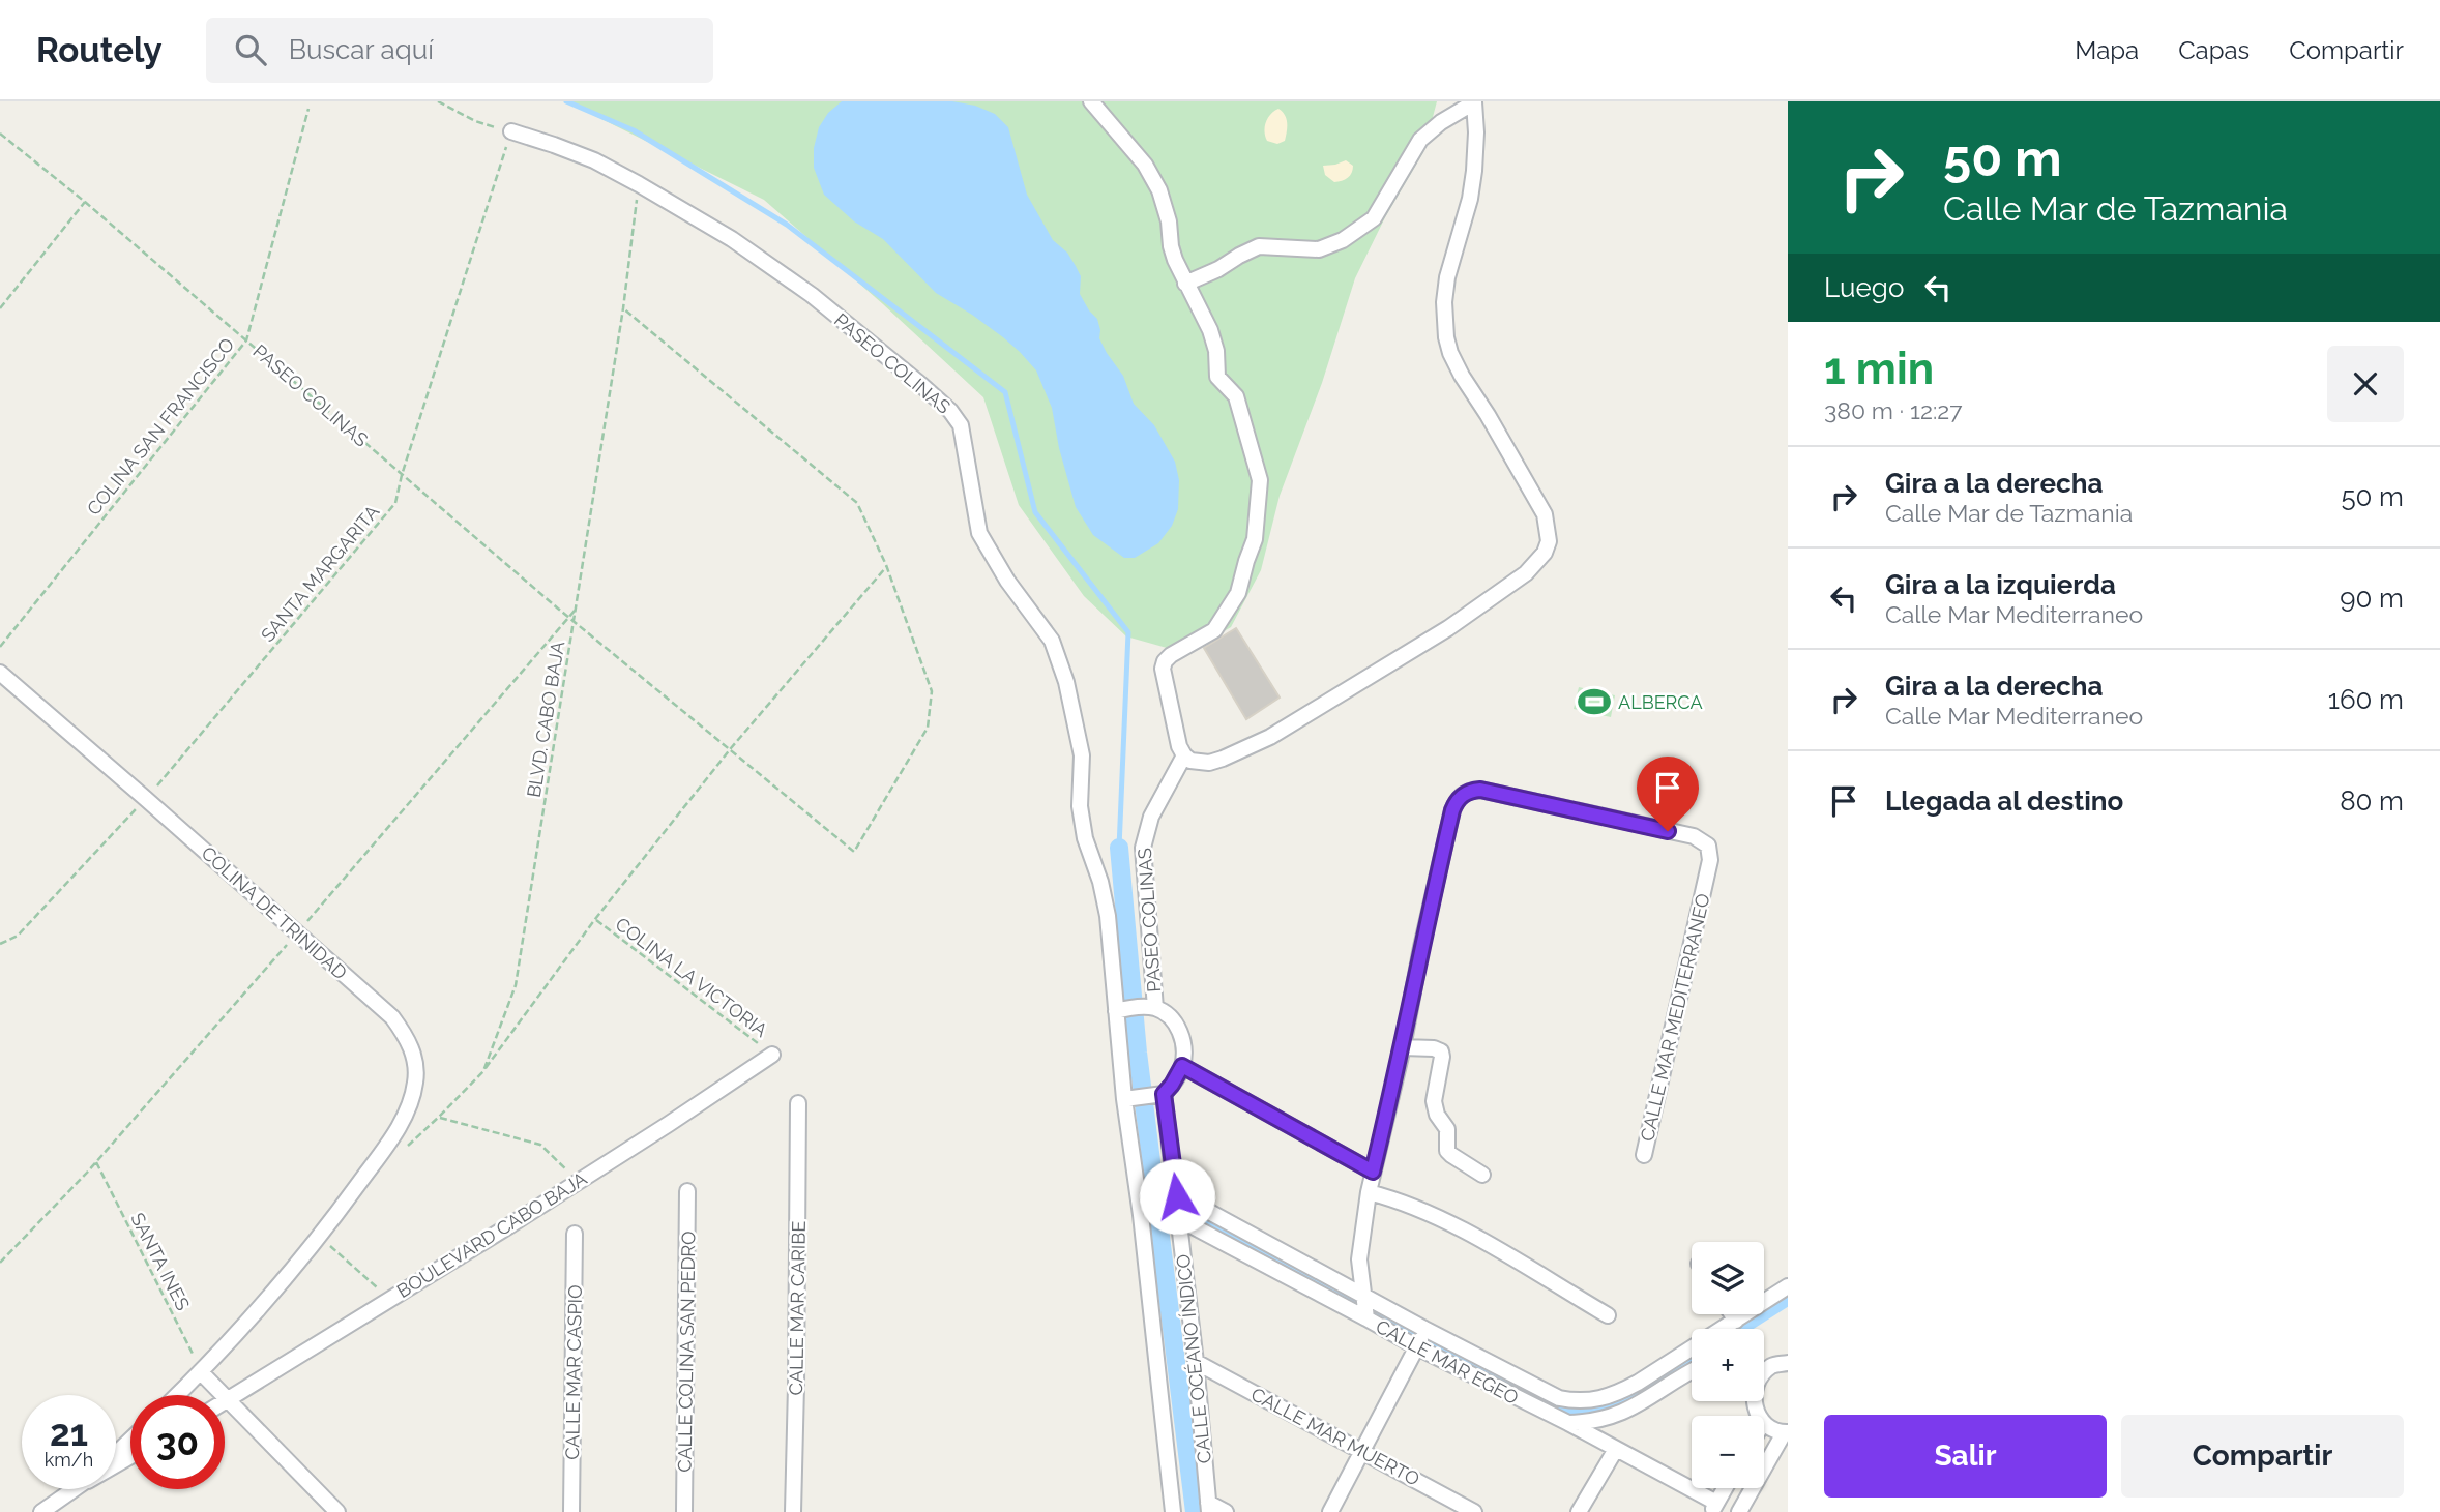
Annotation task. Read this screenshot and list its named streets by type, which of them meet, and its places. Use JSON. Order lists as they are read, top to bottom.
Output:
{
  "streets": {
    "street": [
      "PASEO COLINAS",
      "COLINA DE TRINIDAD",
      "CALLE MAR MEDITERRANEO",
      "BOULEVARD CABO BAJA",
      "CALLE MAR CARIBE",
      "CALLE COLINA SAN PEDRO",
      "CALLE OCÉANO ÍNDICO",
      "CALLE MAR EGEO",
      "CALLE MAR CASPIO",
      "CALLE MAR MUERTO"
    ],
    "path": [
      "COLINA SAN FRANCISCO",
      "SANTA MARGARITA",
      "BLVD. CABO BAJA",
      "COLINA LA VICTORIA",
      "SANTA INES"
    ]
  },
  "crossings": [
    ["PASEO COLINAS", "COLINA SAN FRANCISCO"],
    ["PASEO COLINAS", "SANTA MARGARITA"],
    ["PASEO COLINAS", "BLVD. CABO BAJA"],
    ["PASEO COLINAS", "CALLE OCÉANO ÍNDICO"],
    ["SANTA MARGARITA", "COLINA DE TRINIDAD"],
    ["COLINA LA VICTORIA", "BOULEVARD CABO BAJA"],
    ["CALLE MAR MEDITERRANEO", "CALLE MAR EGEO"],
    ["CALLE OCÉANO ÍNDICO", "CALLE MAR EGEO"],
    ["CALLE OCÉANO ÍNDICO", "CALLE MAR MUERTO"]
  ],
  "places": {
    "sports": ["ALBERCA"]
  },
  "page": {
    "header": "Routely",
    "search": "Buscar aquí",
    "nav": ["Mapa", "Capas", "Compartir"],
    "turn": ["50 m", "Calle Mar de Tazmania"],
    "then": "Luego",
    "heading": ["1 min", "380 m · 12:27"],
    "list": [
      {
        "name": "Gira a la derecha",
        "note": "Calle Mar de Tazmania",
        "value": "50 m"
      },
      {
        "name": "Gira a la izquierda",
        "note": "Calle Mar Mediterraneo",
        "value": "90 m"
      },
      {
        "name": "Gira a la derecha",
        "note": "Calle Mar Mediterraneo",
        "value": "160 m"
      },
      {
        "name": "Llegada al destino",
        "value": "80 m"
      }
    ],
    "map_buttons": ["+", "−"],
    "speed": "21 km/h",
    "limit": "30",
    "buttons": ["Salir", "Compartir"]
  }
}
